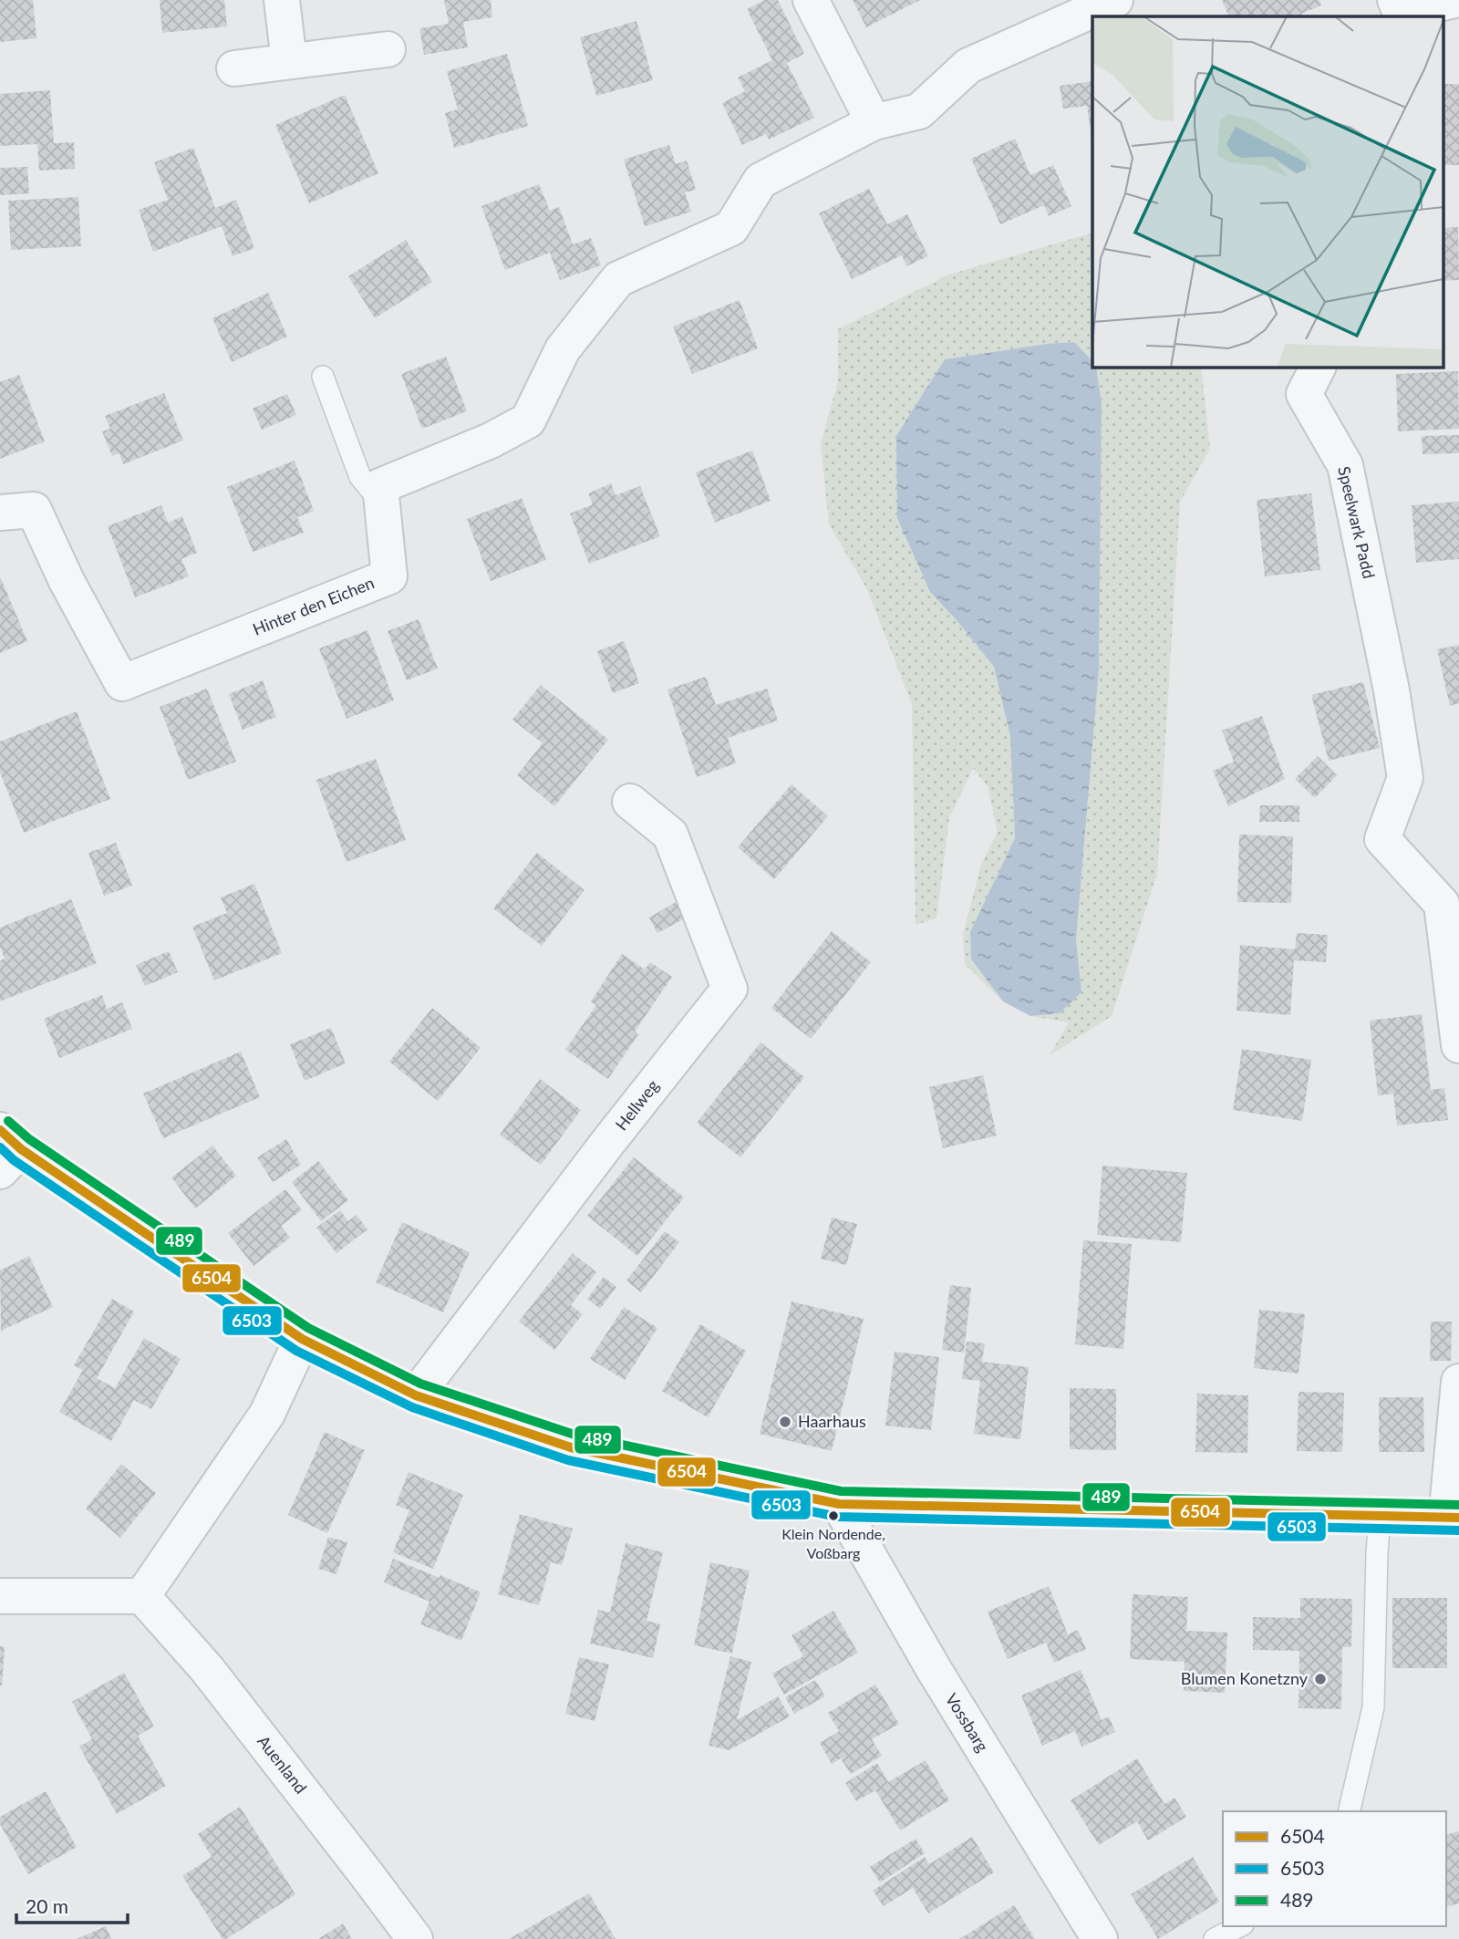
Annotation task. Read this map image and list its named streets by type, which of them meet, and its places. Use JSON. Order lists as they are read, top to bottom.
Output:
{
  "streets": {
    "street": [
      "Speelwark Padd",
      "Hinter den Eichen",
      "Hellweg",
      "Vossbarg",
      "Auenland"
    ]
  },
  "places": ["Haarhaus", "Klein Nordende, Voßbarg", "Blumen Konetzny"],
  "lines": ["transit line 489", "transit line 6504", "transit line 6503"],
  "legend": ["6504", "6503", "489"],
  "scale_bar": "20 m"
}
